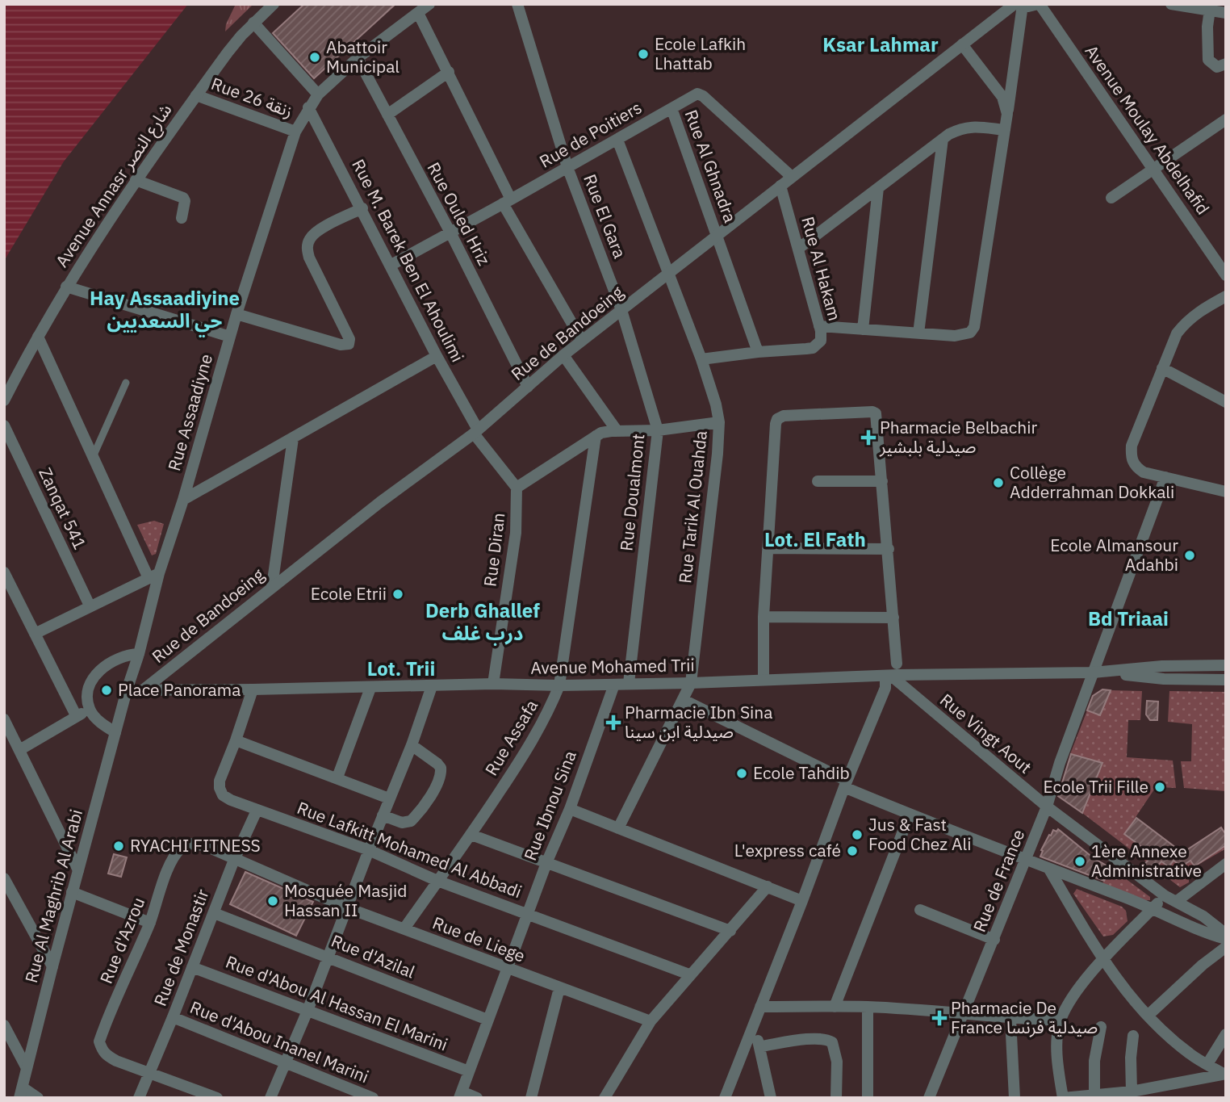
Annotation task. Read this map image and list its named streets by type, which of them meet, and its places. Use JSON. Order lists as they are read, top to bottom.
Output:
{
  "streets": {
    "street": [
      "Rue 26 زنقة",
      "Avenue Moulay Abdelhafid",
      "Rue de Poitiers",
      "Rue Al Ghnadra",
      "Avenue Annasr شارع النصر",
      "Rue Ouled Hriz",
      "Rue El Gara",
      "Rue M. Barek Ben El Ahoulimi",
      "Rue Al Hakam",
      "Rue de Bandoeing",
      "Rue Assaadiyne",
      "Rue Doualmont",
      "Rue Tarik Al Ouahda",
      "Zanqat 541",
      "Rue Diran",
      "Avenue Mohamed Trii",
      "Rue Vingt Aout",
      "Rue Assafa",
      "Rue Ibnou Sina",
      "Rue Lafkitt Mohamed Al Abbadi",
      "Rue de France",
      "Rue Al Maghrib Al Arabi",
      "Rue de Liege",
      "Rue d'Azrou",
      "Rue de Monastir",
      "Rue d'Azilal",
      "Rue d'Abou Al Hassan El Marini",
      "Rue d'Abou Inanel Marini"
    ]
  },
  "crossings": [
    ["Rue 26 زنقة", "Avenue Annasr شارع النصر"],
    ["Rue 26 زنقة", "Rue Assaadiyne"],
    ["Rue de Poitiers", "Rue Al Ghnadra"],
    ["Rue de Poitiers", "Rue Ouled Hriz"],
    ["Rue de Poitiers", "Rue El Gara"],
    ["Rue de Poitiers", "Rue M. Barek Ben El Ahoulimi"],
    ["Rue de Poitiers", "Rue de Bandoeing"],
    ["Rue de Poitiers", "Rue Tarik Al Ouahda"],
    ["Rue Al Ghnadra", "Rue Al Hakam"],
    ["Rue Al Ghnadra", "Rue de Bandoeing"],
    ["Rue Ouled Hriz", "Rue de Bandoeing"],
    ["Rue Ouled Hriz", "Rue Assaadiyne"],
    ["Rue El Gara", "Rue de Bandoeing"],
    ["Rue El Gara", "Rue Doualmont"],
    ["Rue M. Barek Ben El Ahoulimi", "Rue de Bandoeing"],
    ["Rue M. Barek Ben El Ahoulimi", "Rue Assaadiyne"],
    ["Rue Al Hakam", "Rue de Bandoeing"],
    ["Rue Al Hakam", "Rue Tarik Al Ouahda"],
    ["Rue de Bandoeing", "Rue Doualmont"],
    ["Rue de Bandoeing", "Rue Tarik Al Ouahda"],
    ["Rue de Bandoeing", "Avenue Mohamed Trii"],
    ["Rue Assaadiyne", "Avenue Mohamed Trii"],
    ["Rue Assaadiyne", "Rue Al Maghrib Al Arabi"],
    ["Rue Doualmont", "Avenue Mohamed Trii"],
    ["Rue Tarik Al Ouahda", "Avenue Mohamed Trii"],
    ["Rue Diran", "Avenue Mohamed Trii"],
    ["Avenue Mohamed Trii", "Rue Vingt Aout"],
    ["Avenue Mohamed Trii", "Rue Assafa"],
    ["Avenue Mohamed Trii", "Rue Ibnou Sina"],
    ["Avenue Mohamed Trii", "Rue Lafkitt Mohamed Al Abbadi"],
    ["Avenue Mohamed Trii", "Rue de France"],
    ["Rue Vingt Aout", "Rue de France"],
    ["Rue Assafa", "Rue Lafkitt Mohamed Al Abbadi"],
    ["Rue Assafa", "Rue de Liege"],
    ["Rue Ibnou Sina", "Rue Lafkitt Mohamed Al Abbadi"],
    ["Rue Ibnou Sina", "Rue de Liege"],
    ["Rue Ibnou Sina", "Rue d'Azilal"],
    ["Rue Ibnou Sina", "Rue d'Abou Al Hassan El Marini"],
    ["Rue Lafkitt Mohamed Al Abbadi", "Rue de Monastir"],
    ["Rue de Liege", "Rue d'Azrou"],
    ["Rue de Liege", "Rue de Monastir"],
    ["Rue d'Azrou", "Rue de Monastir"],
    ["Rue de Monastir", "Rue d'Azilal"],
    ["Rue de Monastir", "Rue d'Abou Al Hassan El Marini"],
    ["Rue de Monastir", "Rue d'Abou Inanel Marini"]
  ],
  "districts": [
    "Ksar Lahmar",
    "Hay Assaadiyine حي السعديين",
    "Lot. El Fath",
    "Derb Ghallef درب غلف",
    "Bd Triaai",
    "Lot. Trii"
  ],
  "places": {
    "other": [
      "Ecole Lafkih Lhattab",
      "Abattoir Municipal",
      "Collège Adderrahman Dokkali",
      "Ecole Almansour Adahbi",
      "Ecole Etrii",
      "Place Panorama",
      "Ecole Tahdib",
      "Ecole Trii Fille",
      "Jus & Fast Food Chez Ali",
      "RYACHI FITNESS",
      "L'express café",
      "1ère Annexe Administrative",
      "Mosquée Masjid Hassan II"
    ],
    "health": ["Pharmacie Belbachir صيدلية بلبشير", "Pharmacie Ibn Sina صيدلية ابن سينا", "Pharmacie De France صيدلية فرنسا"]
  }
}
